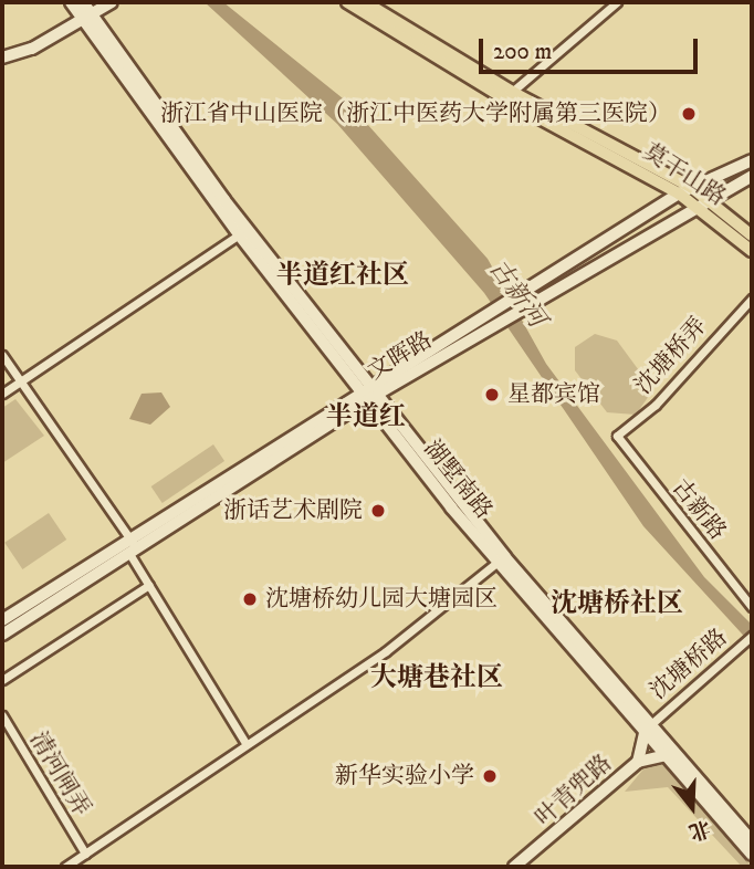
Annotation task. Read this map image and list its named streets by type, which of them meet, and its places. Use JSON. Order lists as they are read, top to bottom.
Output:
{
  "streets": {
    "main road": [
      "莫干山路",
      "文晖路",
      "湖墅南路",
      "叶青兜路"
    ],
    "street": [
      "沈塘桥弄",
      "古新路",
      "沈塘桥路",
      "清河闸弄"
    ]
  },
  "crossings": [
    ["莫干山路", "文晖路"],
    ["文晖路", "湖墅南路"],
    ["沈塘桥弄", "古新路"],
    ["湖墅南路", "沈塘桥路"],
    ["湖墅南路", "叶青兜路"]
  ],
  "districts": [
    "半道红社区",
    "半道红",
    "沈塘桥社区",
    "大塘巷社区"
  ],
  "water": ["古新河"],
  "places": [
    "浙江省中山医院（浙江中医药大学附属第三医院）",
    "星都宾馆",
    "浙话艺术剧院",
    "沈塘桥幼儿园大塘园区",
    "新华实验小学"
  ],
  "scale_bar": "200 m",
  "north": "bottom"
}
